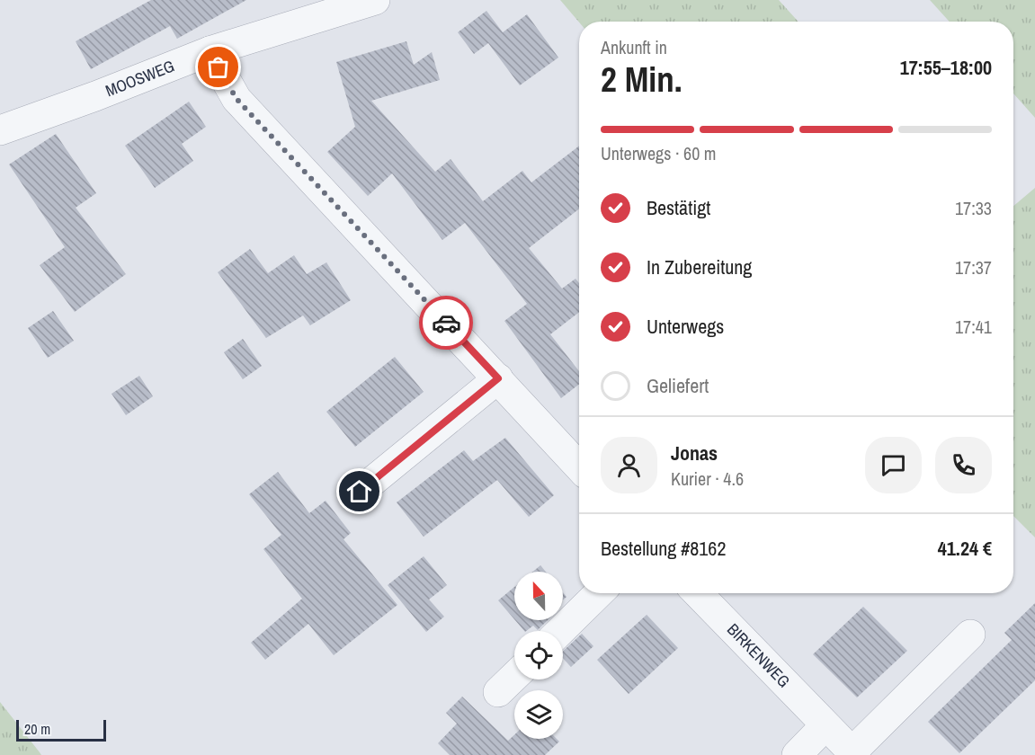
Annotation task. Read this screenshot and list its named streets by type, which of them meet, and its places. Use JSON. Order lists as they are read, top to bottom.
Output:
{
  "streets": {
    "street": ["MOOSWEG", "BIRKENWEG"]
  },
  "scale_bar": "20 m",
  "north": "top",
  "page": {
    "heading": ["2 Min.", "Ankunft in", "17:55–18:00"],
    "panel": [
      "Jonas",
      "Kurier · 4.6",
      "Bestellung #8162",
      "41.24 €"
    ],
    "bar": "Unterwegs · 60 m",
    "list": [
      ["Bestätigt", "17:33"],
      ["In Zubereitung", "17:37"],
      ["Unterwegs", "17:41"],
      "Geliefert"
    ],
    "scale": "20 m"
  }
}
